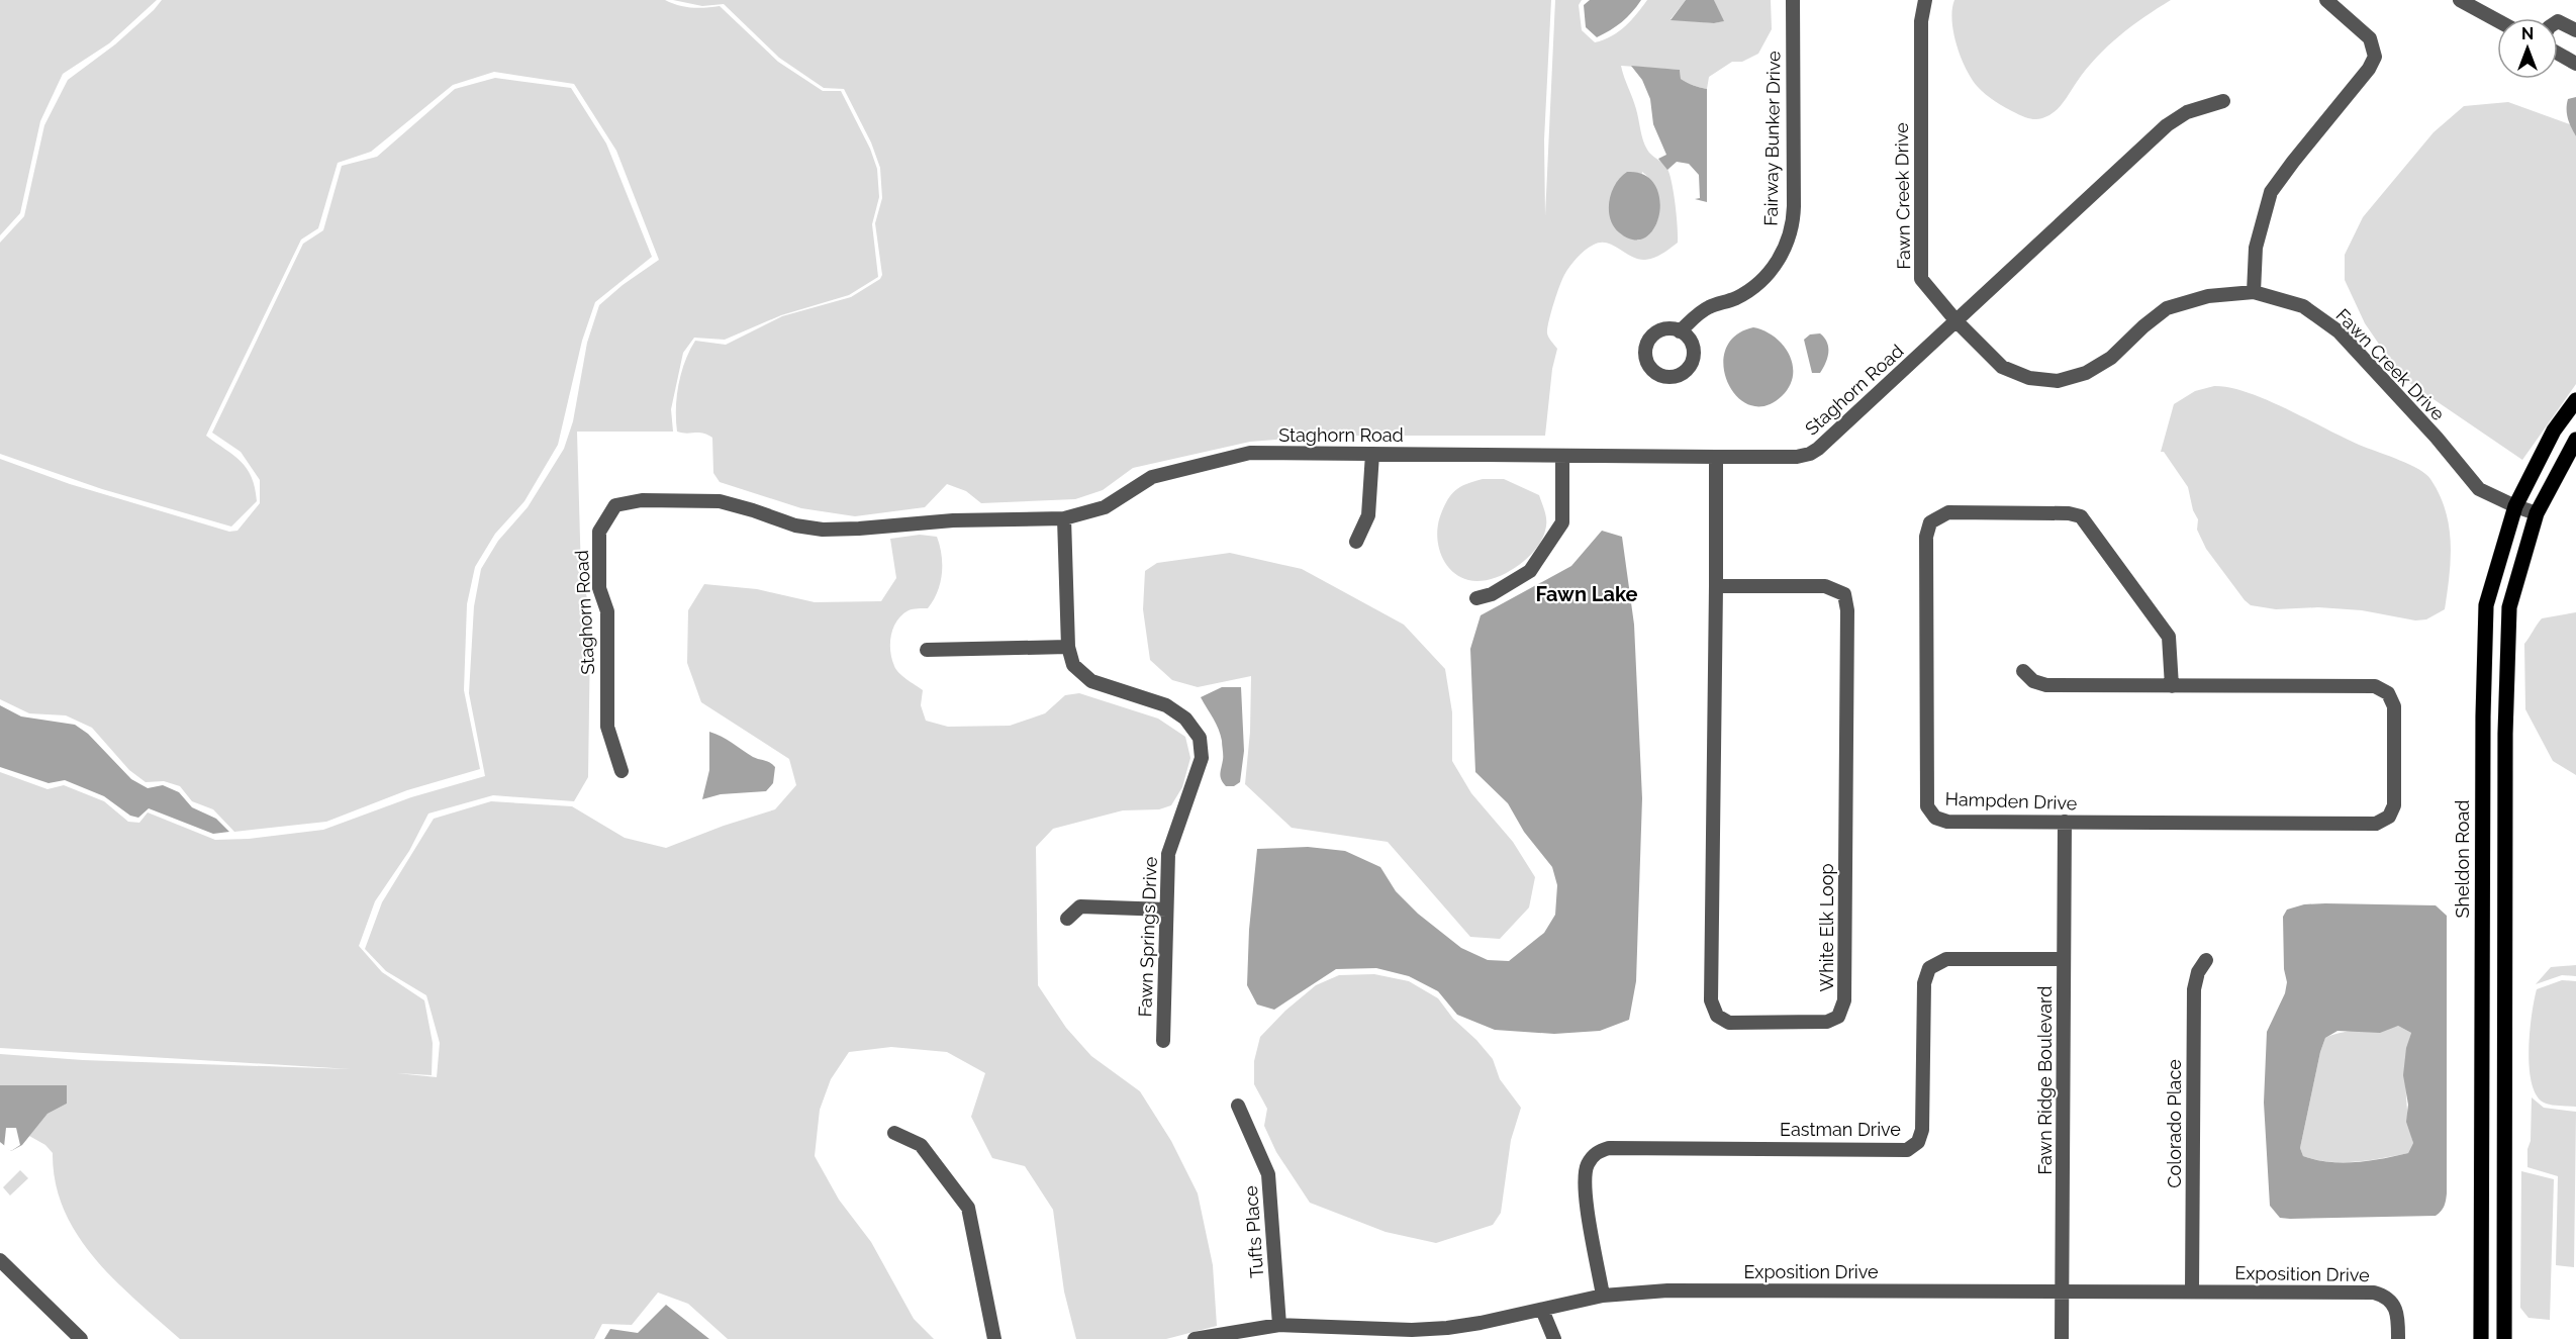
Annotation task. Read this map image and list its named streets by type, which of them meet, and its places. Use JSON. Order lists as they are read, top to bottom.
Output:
{
  "streets": {
    "main road": ["Sheldon Road"],
    "street": [
      "Fairway Bunker Drive",
      "Fawn Creek Drive",
      "Staghorn Road",
      "Hampden Drive",
      "White Elk Loop",
      "Fawn Springs Drive",
      "Fawn Ridge Boulevard",
      "Colorado Place",
      "Eastman Drive",
      "Tufts Place",
      "Exposition Drive"
    ]
  },
  "crossings": [
    ["Fawn Creek Drive", "Staghorn Road"],
    ["Fawn Creek Drive", "Sheldon Road"],
    ["Staghorn Road", "White Elk Loop"],
    ["Staghorn Road", "Fawn Springs Drive"],
    ["Hampden Drive", "Fawn Ridge Boulevard"],
    ["Fawn Ridge Boulevard", "Eastman Drive"],
    ["Fawn Ridge Boulevard", "Exposition Drive"],
    ["Colorado Place", "Exposition Drive"],
    ["Eastman Drive", "Exposition Drive"],
    ["Tufts Place", "Exposition Drive"]
  ],
  "districts": ["Fawn Lake"],
  "north": "top"
}
